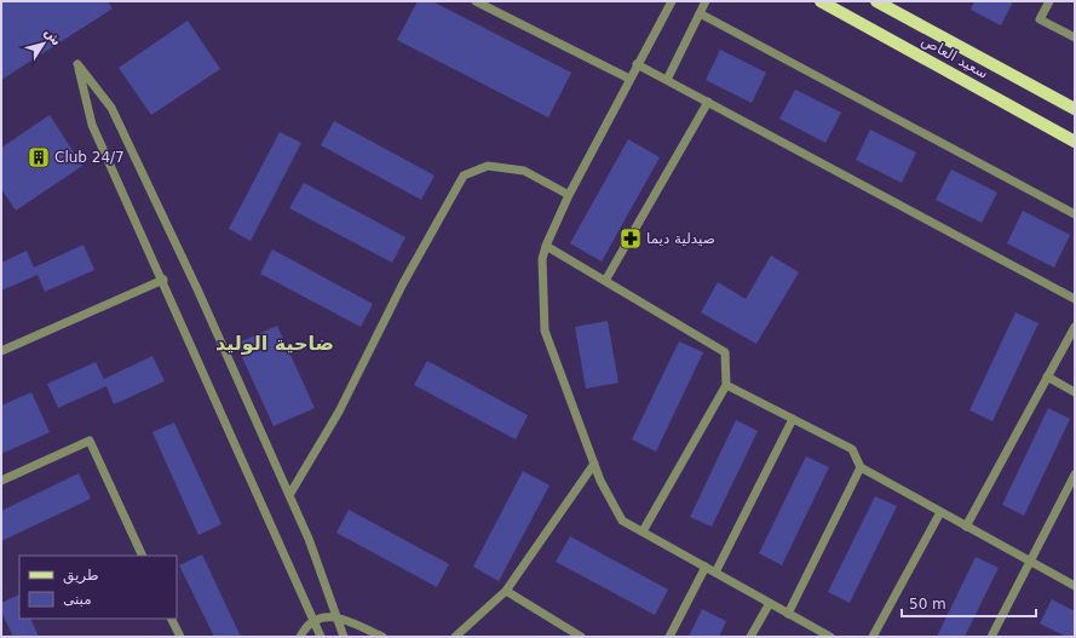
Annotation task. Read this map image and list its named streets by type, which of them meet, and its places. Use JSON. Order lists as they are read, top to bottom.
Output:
{
  "streets": {
    "main road": ["سعيد العاص"]
  },
  "districts": ["ضاحية الوليد"],
  "places": {
    "building": ["Club 24/7"],
    "pharmacy": ["صيدلية ديما"]
  },
  "legend": ["طريق", "مبنى"],
  "scale_bar": "50 m",
  "north": "top right"
}
